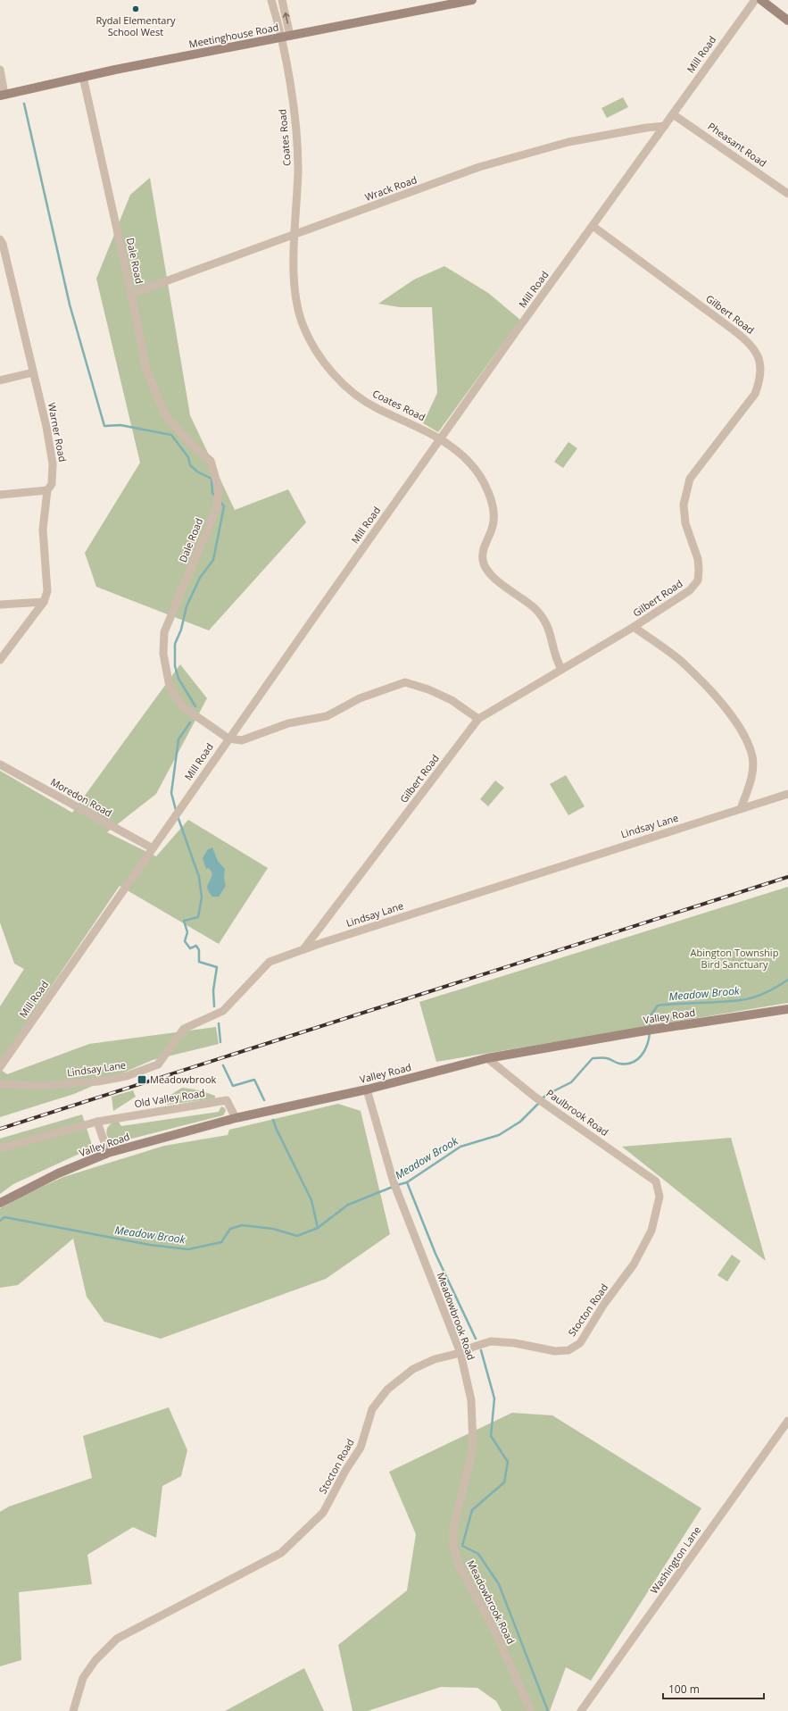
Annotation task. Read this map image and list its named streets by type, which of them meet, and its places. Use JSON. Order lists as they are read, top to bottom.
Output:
{
  "streets": {
    "main road": ["Meetinghouse Road", "Valley Road"],
    "street": [
      "Mill Road",
      "Coates Road",
      "Pheasant Road",
      "Wrack Road",
      "Dale Road",
      "Gilbert Road",
      "Warner Road",
      "Moredon Road",
      "Lindsay Lane",
      "Old Valley Road",
      "Paulbrook Road",
      "Stocton Road",
      "Meadowbrook Road",
      "Washington Lane"
    ]
  },
  "crossings": [
    ["Meetinghouse Road", "Coates Road"],
    ["Meetinghouse Road", "Dale Road"],
    ["Mill Road", "Coates Road"],
    ["Mill Road", "Pheasant Road"],
    ["Mill Road", "Wrack Road"],
    ["Mill Road", "Dale Road"],
    ["Mill Road", "Gilbert Road"],
    ["Mill Road", "Moredon Road"],
    ["Coates Road", "Wrack Road"],
    ["Coates Road", "Gilbert Road"],
    ["Wrack Road", "Dale Road"],
    ["Gilbert Road", "Lindsay Lane"],
    ["Valley Road", "Old Valley Road"],
    ["Valley Road", "Paulbrook Road"],
    ["Valley Road", "Meadowbrook Road"],
    ["Paulbrook Road", "Stocton Road"],
    ["Stocton Road", "Meadowbrook Road"]
  ],
  "water": ["Meadow Brook"],
  "parks": ["Abington Township Bird Sanctuary"],
  "places": {
    "other": ["Rydal Elementary School West"],
    "transit": ["Meadowbrook"]
  },
  "scale_bar": "100 m"
}
